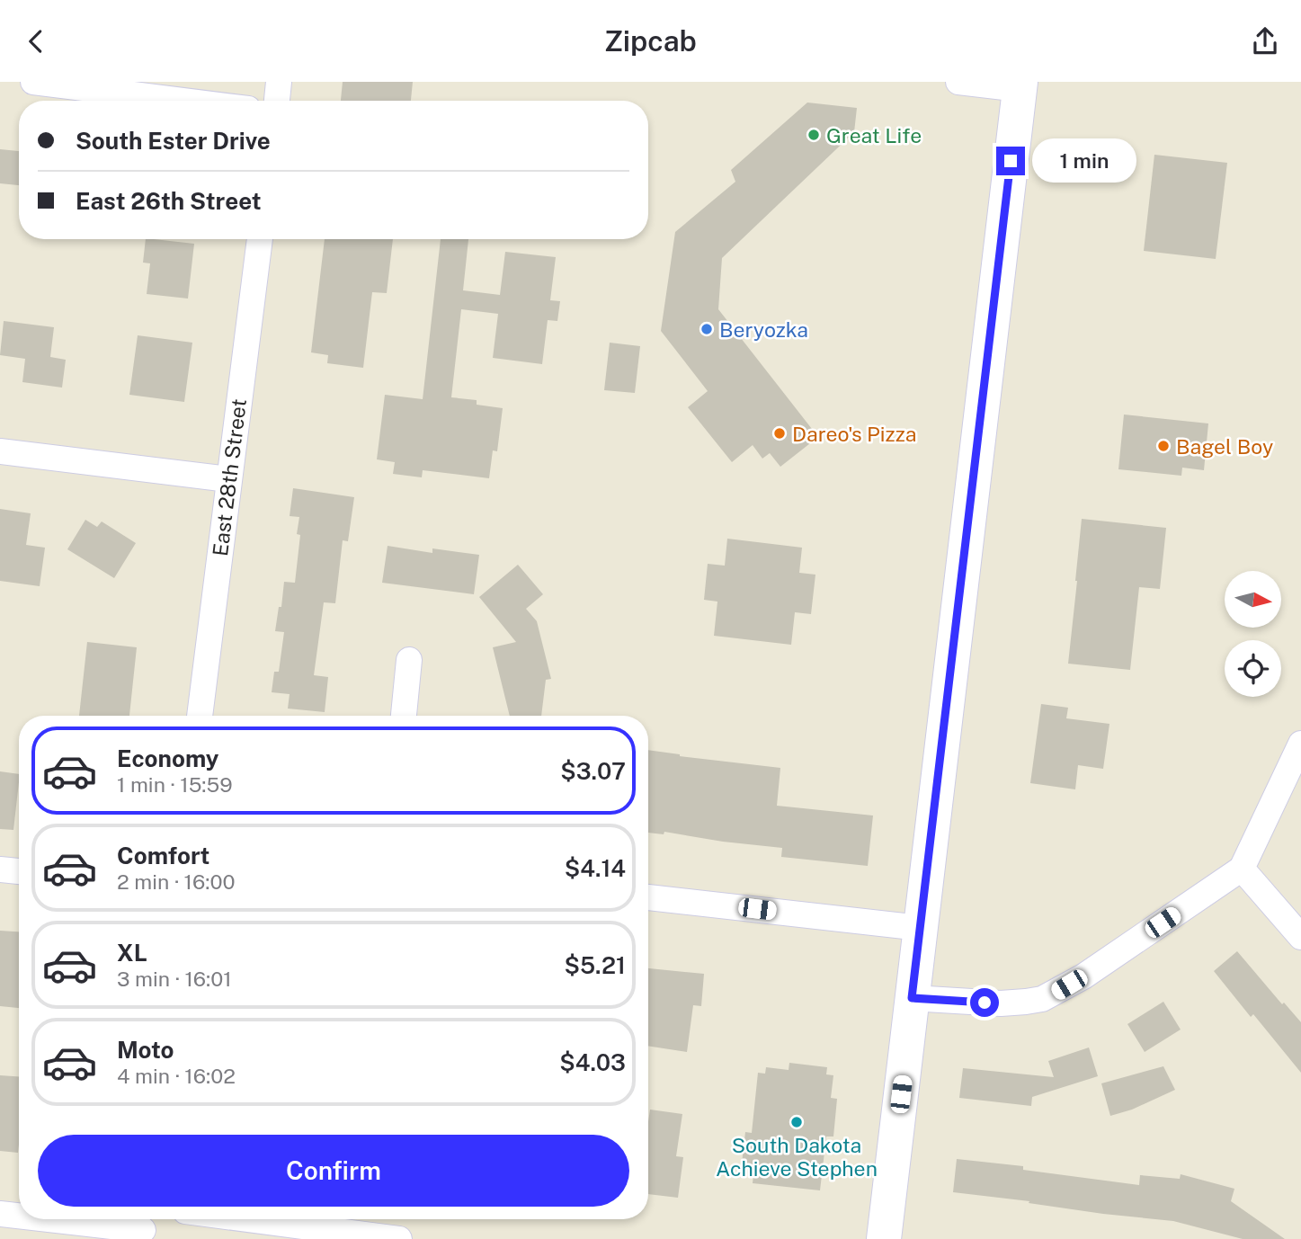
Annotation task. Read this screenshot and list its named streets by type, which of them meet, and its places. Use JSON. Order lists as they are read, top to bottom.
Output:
{
  "streets": {
    "street": ["East 28th Street"]
  },
  "places": [
    "Great Life",
    "Beryozka",
    "Dareo's Pizza",
    "Bagel Boy",
    "South Dakota Achieve Stephen"
  ],
  "north": "right",
  "page": {
    "header": "Zipcab",
    "banner": ["South Ester Drive", "East 26th Street"],
    "bubble": "1 min",
    "list": [
      {
        "name": "Economy",
        "note": "1 min · 15:59",
        "value": "$3.07"
      },
      {
        "name": "Comfort",
        "note": "2 min · 16:00",
        "value": "$4.14"
      },
      {
        "name": "XL",
        "note": "3 min · 16:01",
        "value": "$5.21"
      },
      {
        "name": "Moto",
        "note": "4 min · 16:02",
        "value": "$4.03"
      }
    ],
    "buttons": "Confirm"
  }
}
